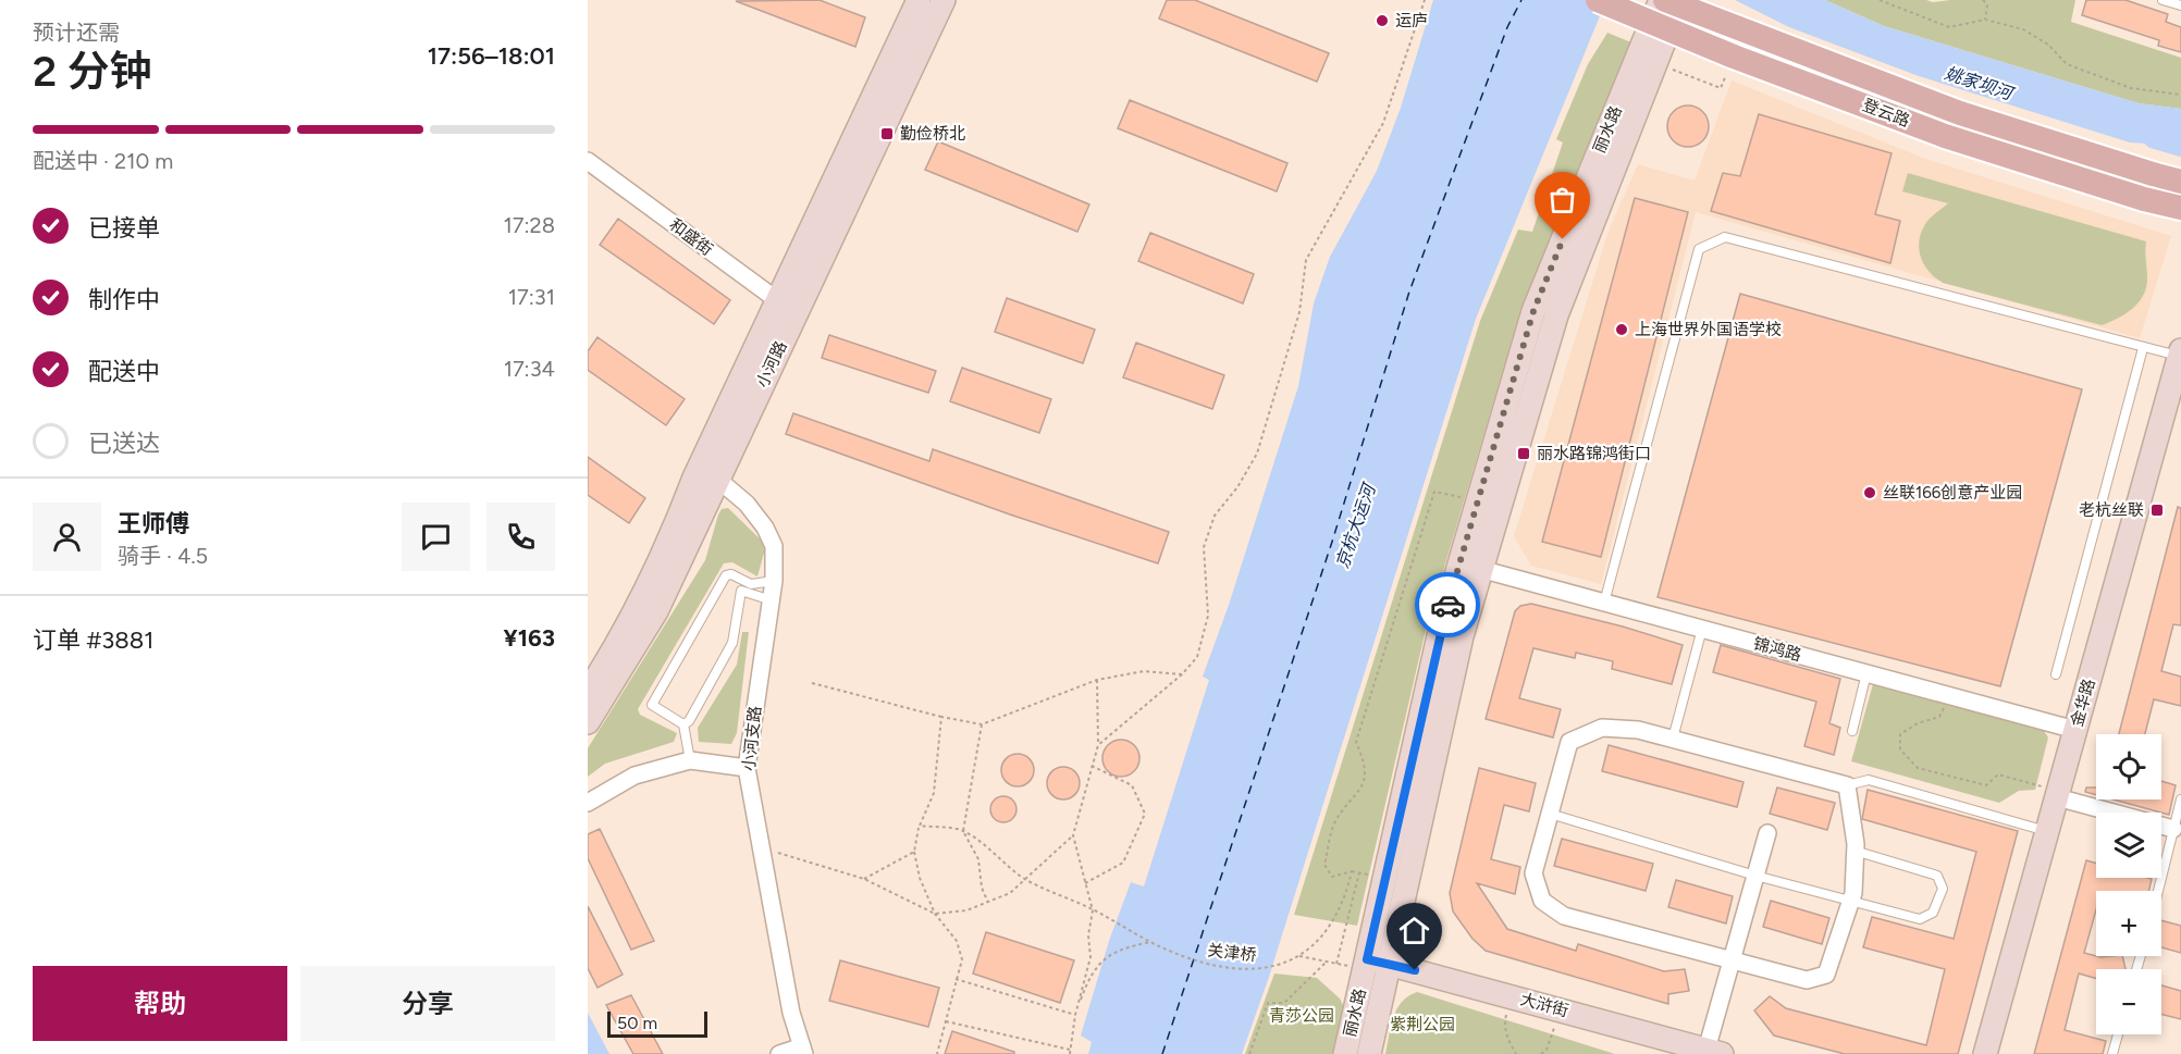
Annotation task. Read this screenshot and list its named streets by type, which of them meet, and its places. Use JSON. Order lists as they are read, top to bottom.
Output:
{
  "streets": {
    "main road": [
      "登云路",
      "丽水路",
      "小河路",
      "金华路",
      "大浒街"
    ],
    "street": ["和盛街", "锦鸿路", "小河支路"],
    "path": ["关津桥"]
  },
  "crossings": [
    ["登云路", "丽水路"],
    ["丽水路", "锦鸿路"],
    ["丽水路", "大浒街"],
    ["和盛街", "小河路"],
    ["小河路", "小河支路"],
    ["锦鸿路", "金华路"]
  ],
  "water": ["姚家坝河", "京杭大运河"],
  "parks": ["青莎公园", "紫荆公园"],
  "places": {
    "other": ["运庐", "上海世界外国语学校", "丝联166创意产业园"],
    "transit": ["勤俭桥北", "丽水路锦鸿街口", "老杭丝联"]
  },
  "scale_bar": "50 m",
  "page": {
    "heading": ["2 分钟", "预计还需", "17:56–18:01"],
    "panel": [
      "王师傅",
      "骑手 · 4.5",
      "订单 #3881",
      "¥163"
    ],
    "bar": "配送中 · 210 m",
    "list": [
      ["已接单", "17:28"],
      ["制作中", "17:31"],
      ["配送中", "17:34"],
      "已送达"
    ],
    "map_buttons": ["+", "−"],
    "buttons": ["帮助", "分享"],
    "scale": "50 m"
  }
}
